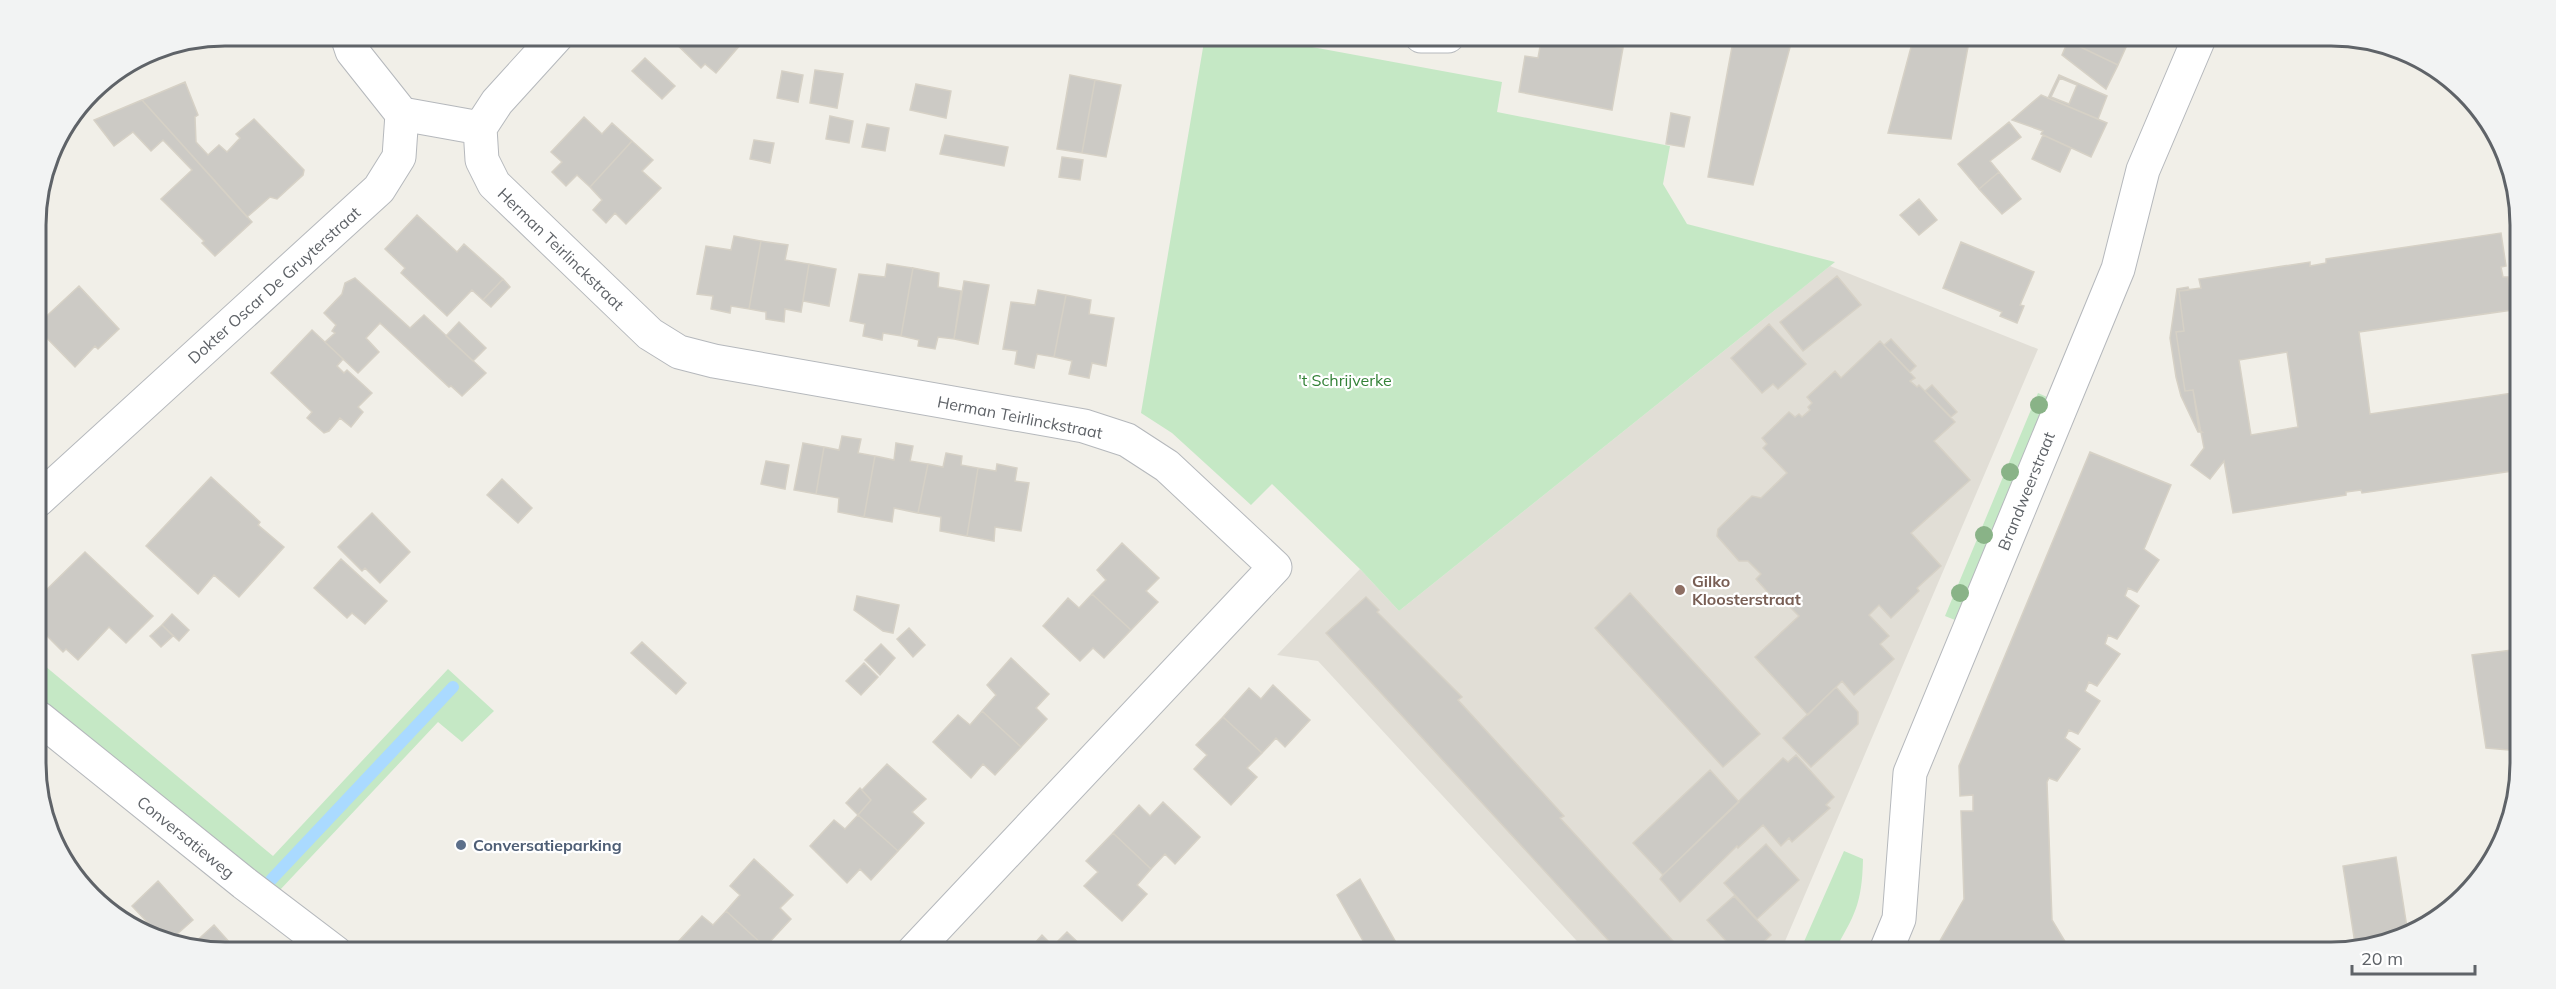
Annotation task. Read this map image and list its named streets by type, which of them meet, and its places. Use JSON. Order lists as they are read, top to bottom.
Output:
{
  "streets": {
    "street": [
      "Herman Teirlinckstraat",
      "Dokter Oscar De Gruyterstraat",
      "Brandweerstraat",
      "Conversatieweg"
    ]
  },
  "parks": ["'t Schrijverke"],
  "places": ["Gilko Kloosterstraat", "Conversatieparking"],
  "scale_bar": "20 m"
}
